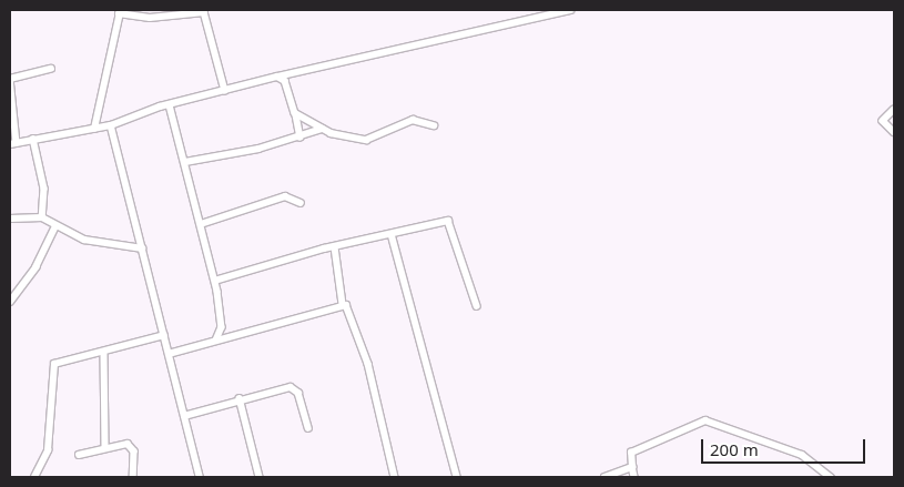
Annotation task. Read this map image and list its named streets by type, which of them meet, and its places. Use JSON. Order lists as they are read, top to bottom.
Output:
{
  "scale_bar": "200 m"
}
